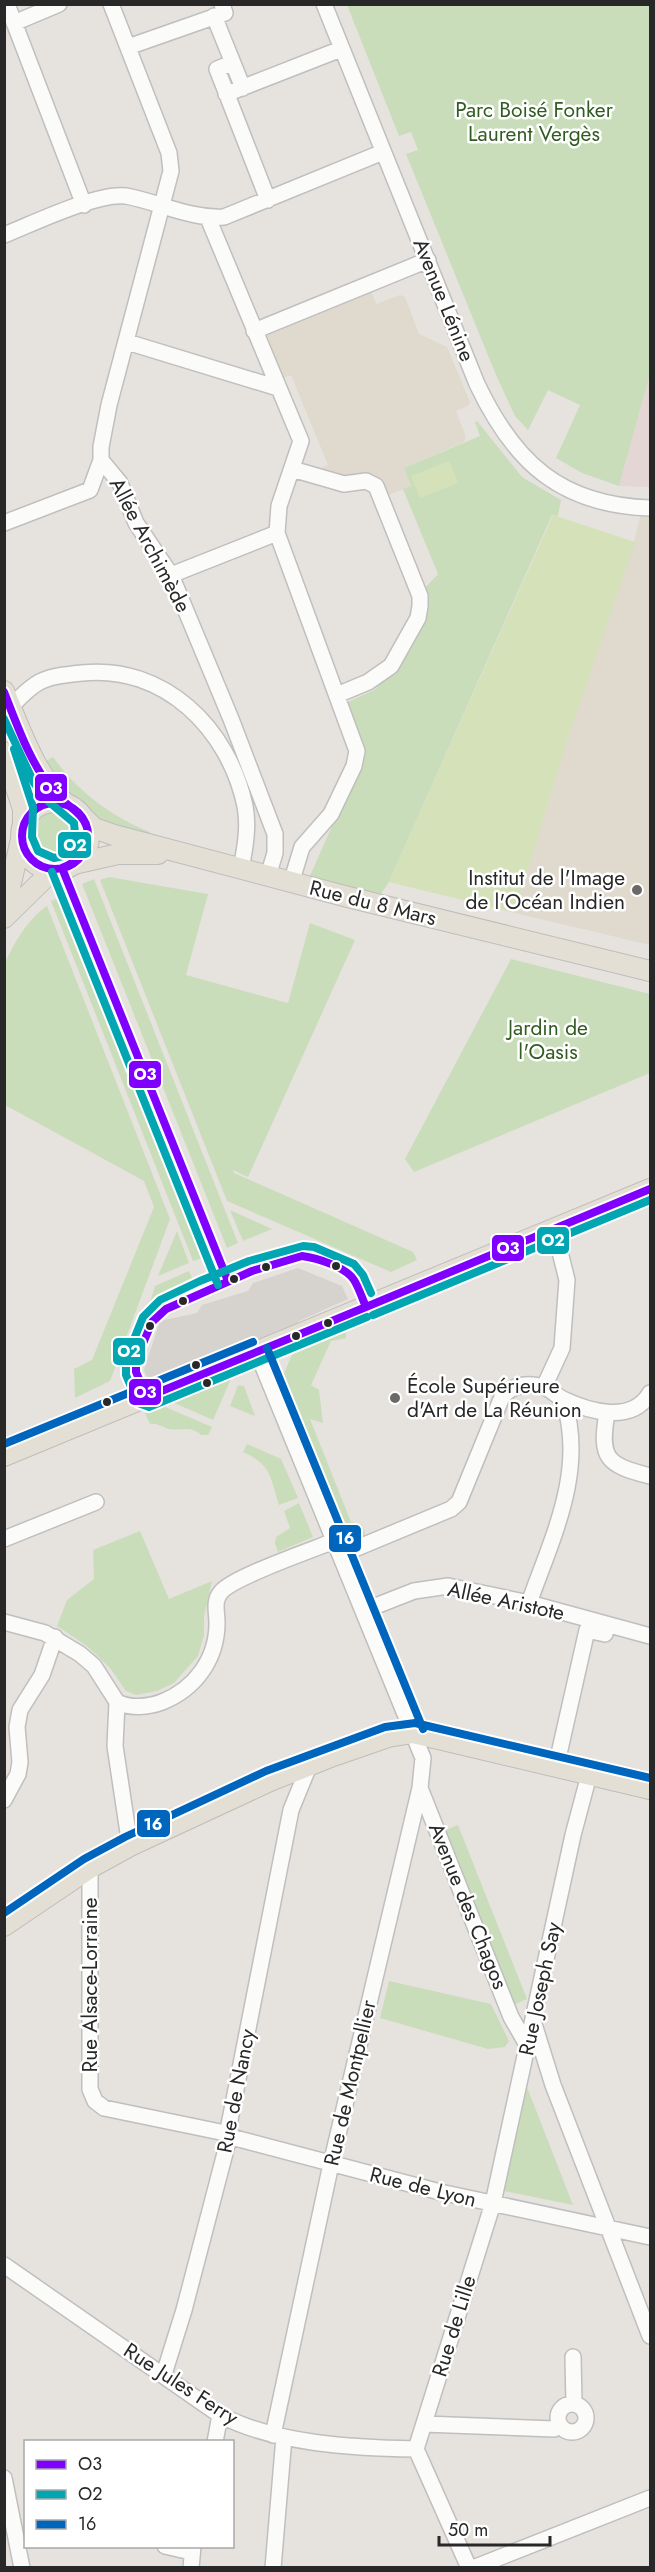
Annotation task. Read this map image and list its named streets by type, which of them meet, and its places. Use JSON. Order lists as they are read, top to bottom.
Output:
{
  "streets": {
    "main road": ["Rue du 8 Mars"],
    "street": [
      "Avenue Lénine",
      "Allée Archimède",
      "Allée Aristote",
      "Avenue des Chagos",
      "Rue Alsace-Lorraine",
      "Rue Joseph Say",
      "Rue de Montpellier",
      "Rue de Nancy",
      "Rue de Lyon",
      "Rue de Lille",
      "Rue Jules Ferry"
    ]
  },
  "crossings": [
    ["Allée Archimède", "Rue du 8 Mars"],
    ["Allée Aristote", "Rue de Montpellier"],
    ["Avenue des Chagos", "Rue Joseph Say"],
    ["Avenue des Chagos", "Rue de Montpellier"],
    ["Avenue des Chagos", "Rue de Lyon"],
    ["Rue Alsace-Lorraine", "Rue de Lyon"],
    ["Rue Joseph Say", "Rue de Lyon"],
    ["Rue Joseph Say", "Rue de Lille"],
    ["Rue de Montpellier", "Rue de Lyon"],
    ["Rue de Montpellier", "Rue Jules Ferry"],
    ["Rue de Nancy", "Rue de Lyon"],
    ["Rue de Nancy", "Rue Jules Ferry"],
    ["Rue de Lyon", "Rue de Lille"],
    ["Rue de Lille", "Rue Jules Ferry"]
  ],
  "parks": ["Parc Boisé Fonker Laurent Vergès", "Jardin de l'Oasis"],
  "places": ["Institut de l'Image de l'Océan Indien", "École Supérieure d'Art de La Réunion"],
  "lines": ["transit line O3", "transit line O2", "transit line 16"],
  "legend": ["O3", "O2", "16"],
  "scale_bar": "50 m"
}
